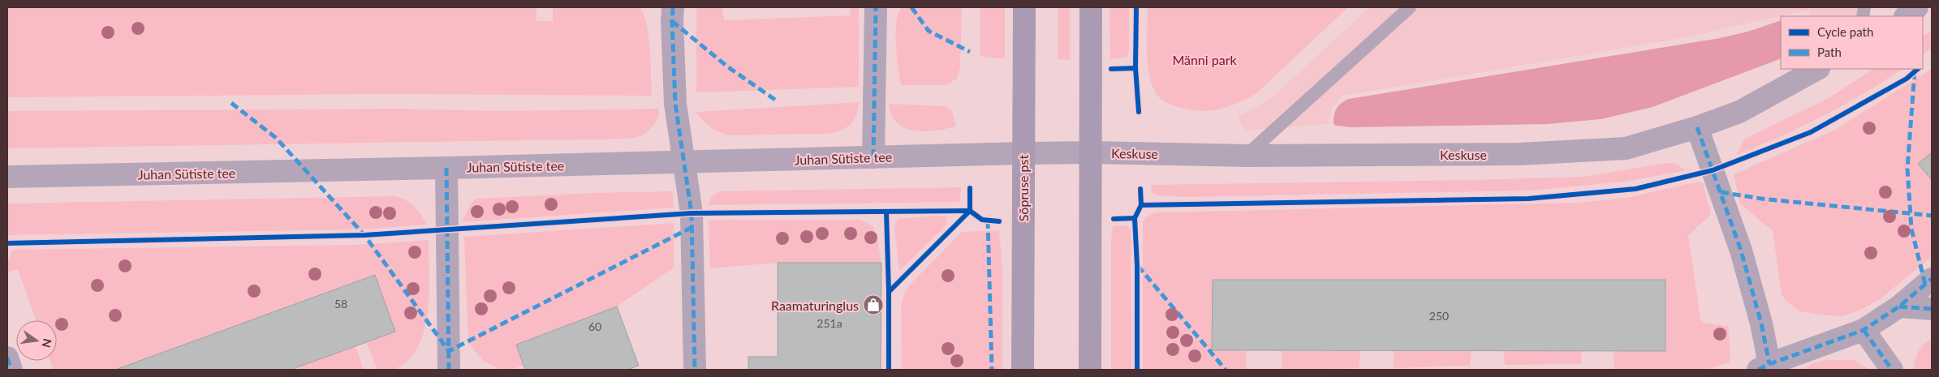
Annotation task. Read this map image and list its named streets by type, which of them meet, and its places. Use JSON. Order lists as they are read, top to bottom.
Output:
{
  "streets": {
    "main road": ["Sõpruse pst"],
    "street": ["Keskuse", "Juhan Sütiste tee"]
  },
  "crossings": [
    ["Keskuse", "Juhan Sütiste tee"],
    ["Keskuse", "Sõpruse pst"],
    ["Juhan Sütiste tee", "Sõpruse pst"]
  ],
  "parks": ["Männi park"],
  "places": {
    "shop": ["Raamaturinglus"]
  },
  "house_numbers": [
    "58",
    "250",
    "251a",
    "60"
  ],
  "legend": ["Cycle path", "Path"],
  "north": "right"
}
